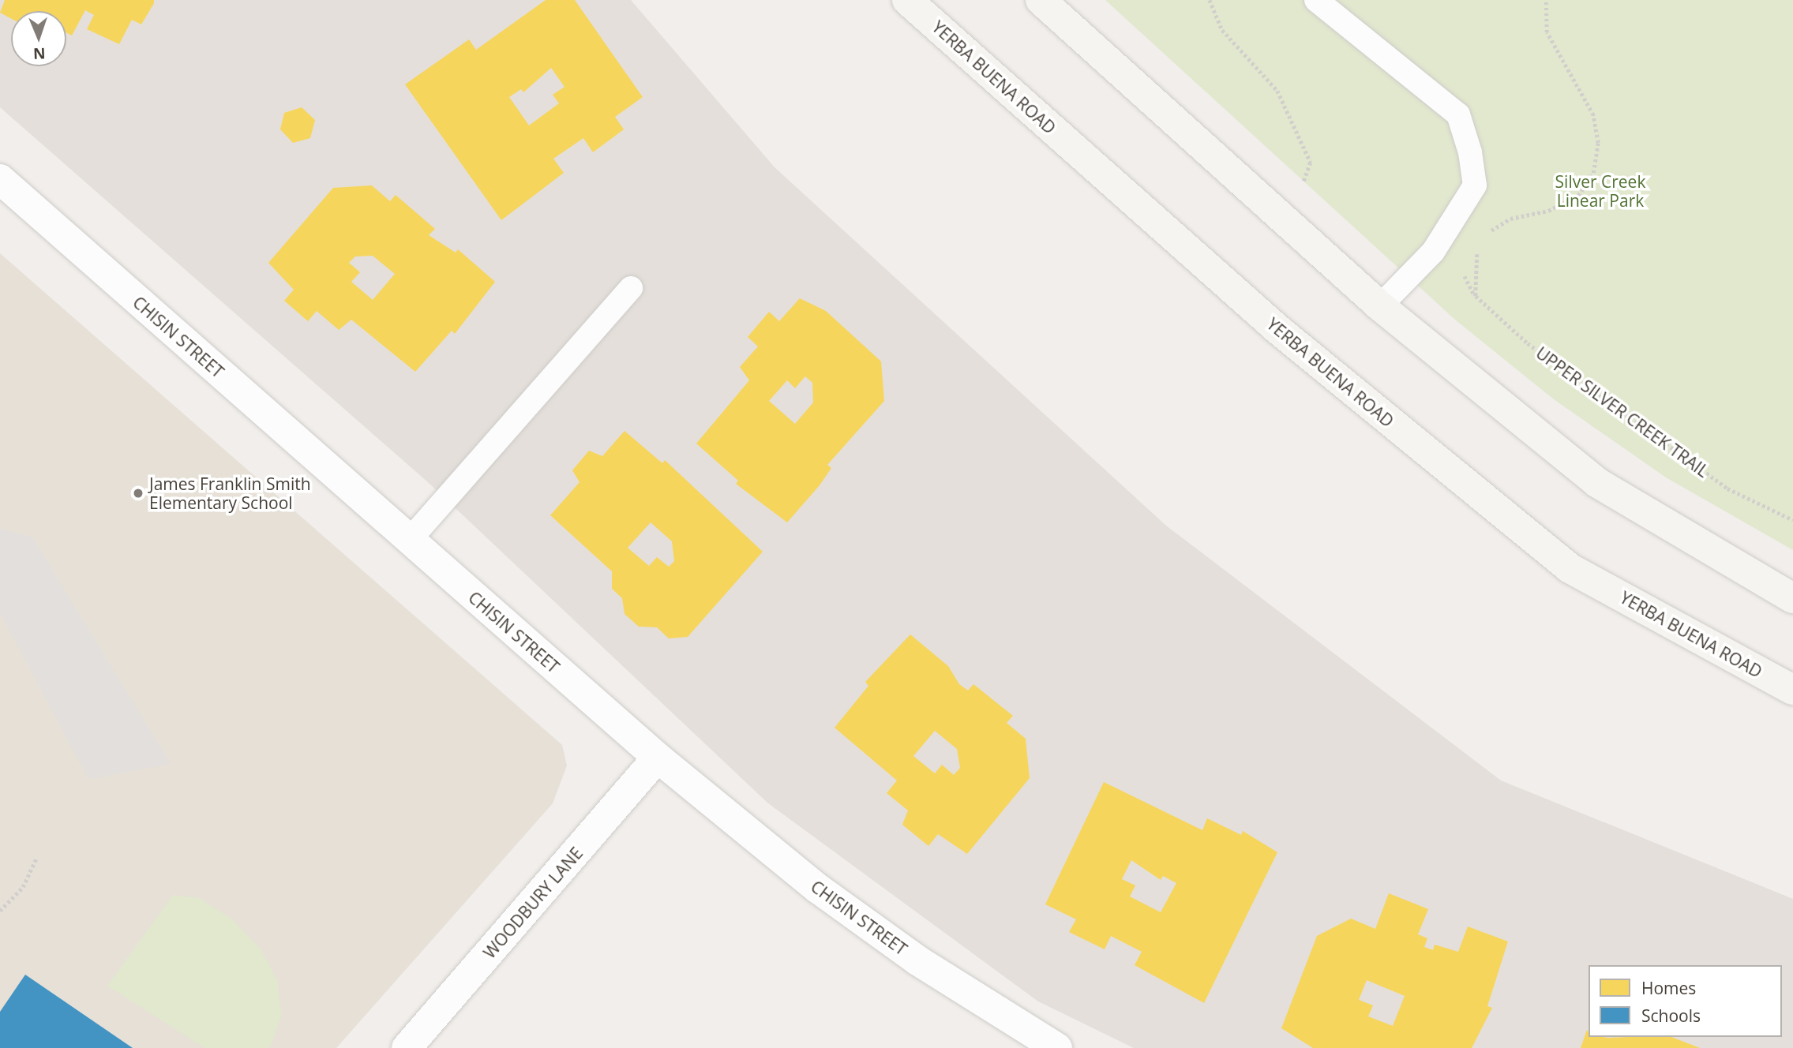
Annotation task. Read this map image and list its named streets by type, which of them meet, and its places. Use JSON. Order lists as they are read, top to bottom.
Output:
{
  "streets": {
    "main road": ["YERBA BUENA ROAD"],
    "street": ["CHISIN STREET", "WOODBURY LANE"],
    "path": ["UPPER SILVER CREEK TRAIL"]
  },
  "crossings": [
    ["CHISIN STREET", "WOODBURY LANE"]
  ],
  "parks": ["Silver Creek Linear Park"],
  "places": ["James Franklin Smith Elementary School"],
  "legend": ["Homes", "Schools"],
  "north": "bottom"
}
